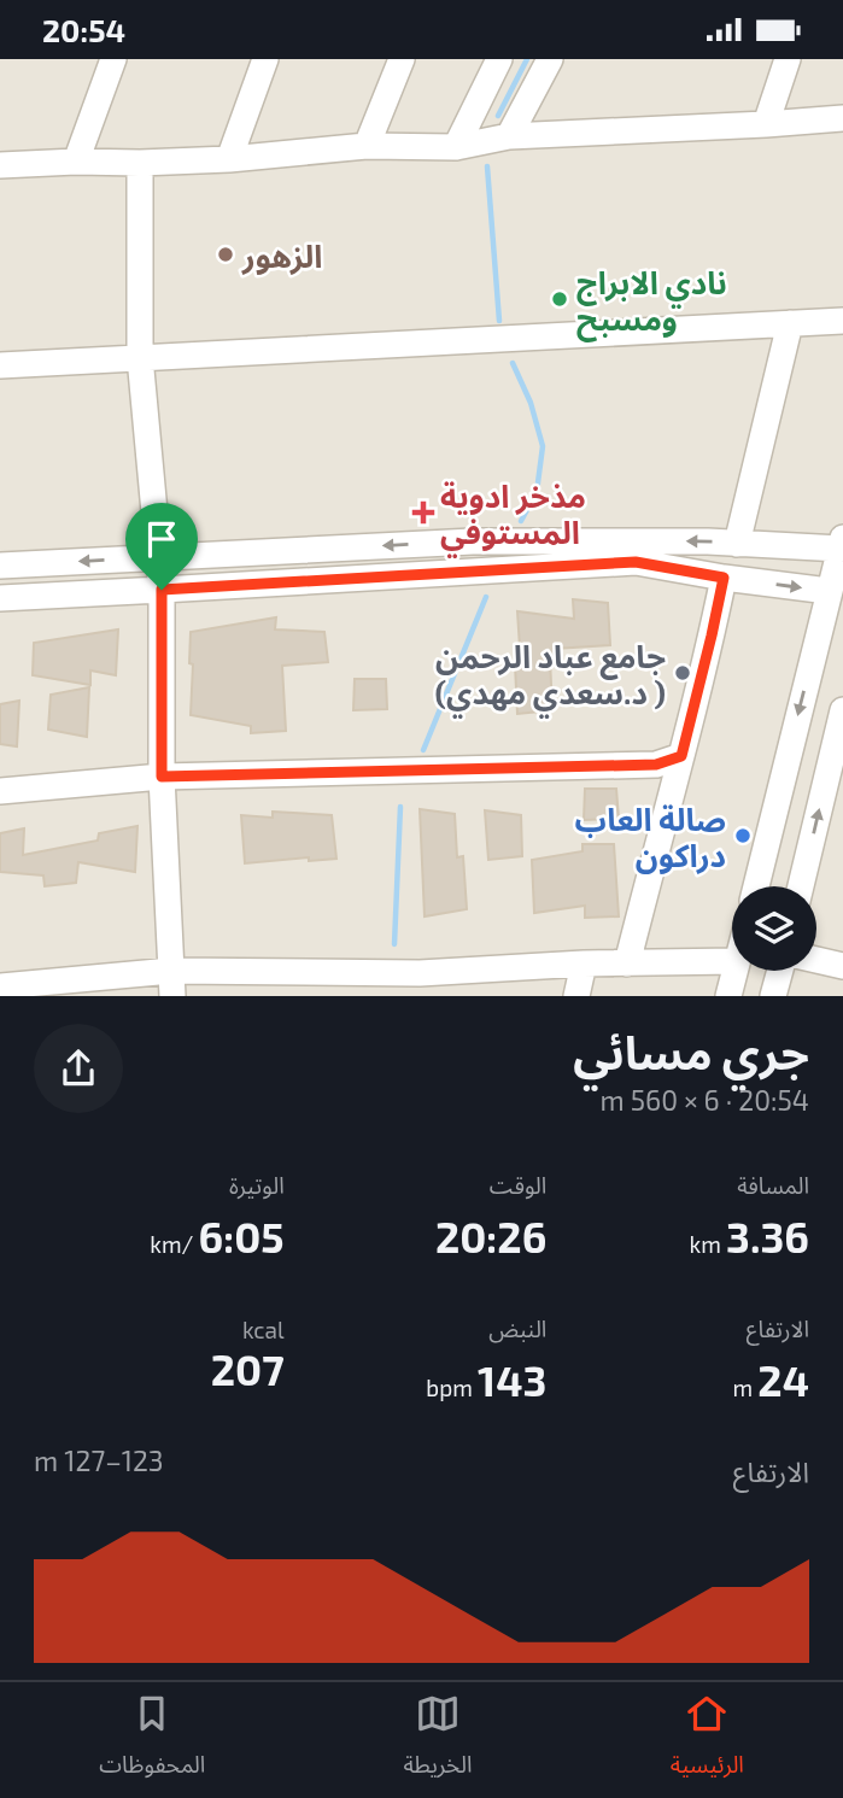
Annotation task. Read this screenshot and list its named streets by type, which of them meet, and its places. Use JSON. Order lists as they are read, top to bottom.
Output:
{
  "places": {
    "other": [
      "الزهور",
      "نادي الابراج ومسبح",
      "جامع عباد الرحمن (د.سعدي مهدي )",
      "صالة العاب دراكون"
    ],
    "health": ["مذخر ادویة المستوفي"]
  },
  "page": {
    "status": "20:54",
    "heading": ["جري مسائي", "20:54 · 6 × 560 m"],
    "stats": [
      ["المسافة", "3.36 km"],
      ["الوقت", "20:26"],
      ["الوتيرة", "6:05 /km"],
      ["الارتفاع", "24 m"],
      ["النبض", "143 bpm"],
      ["kcal", "207"]
    ],
    "chart": ["الارتفاع", "123–127 m"],
    "tabs": ["الرئيسية", "الخريطة", "المحفوظات"]
  }
}
